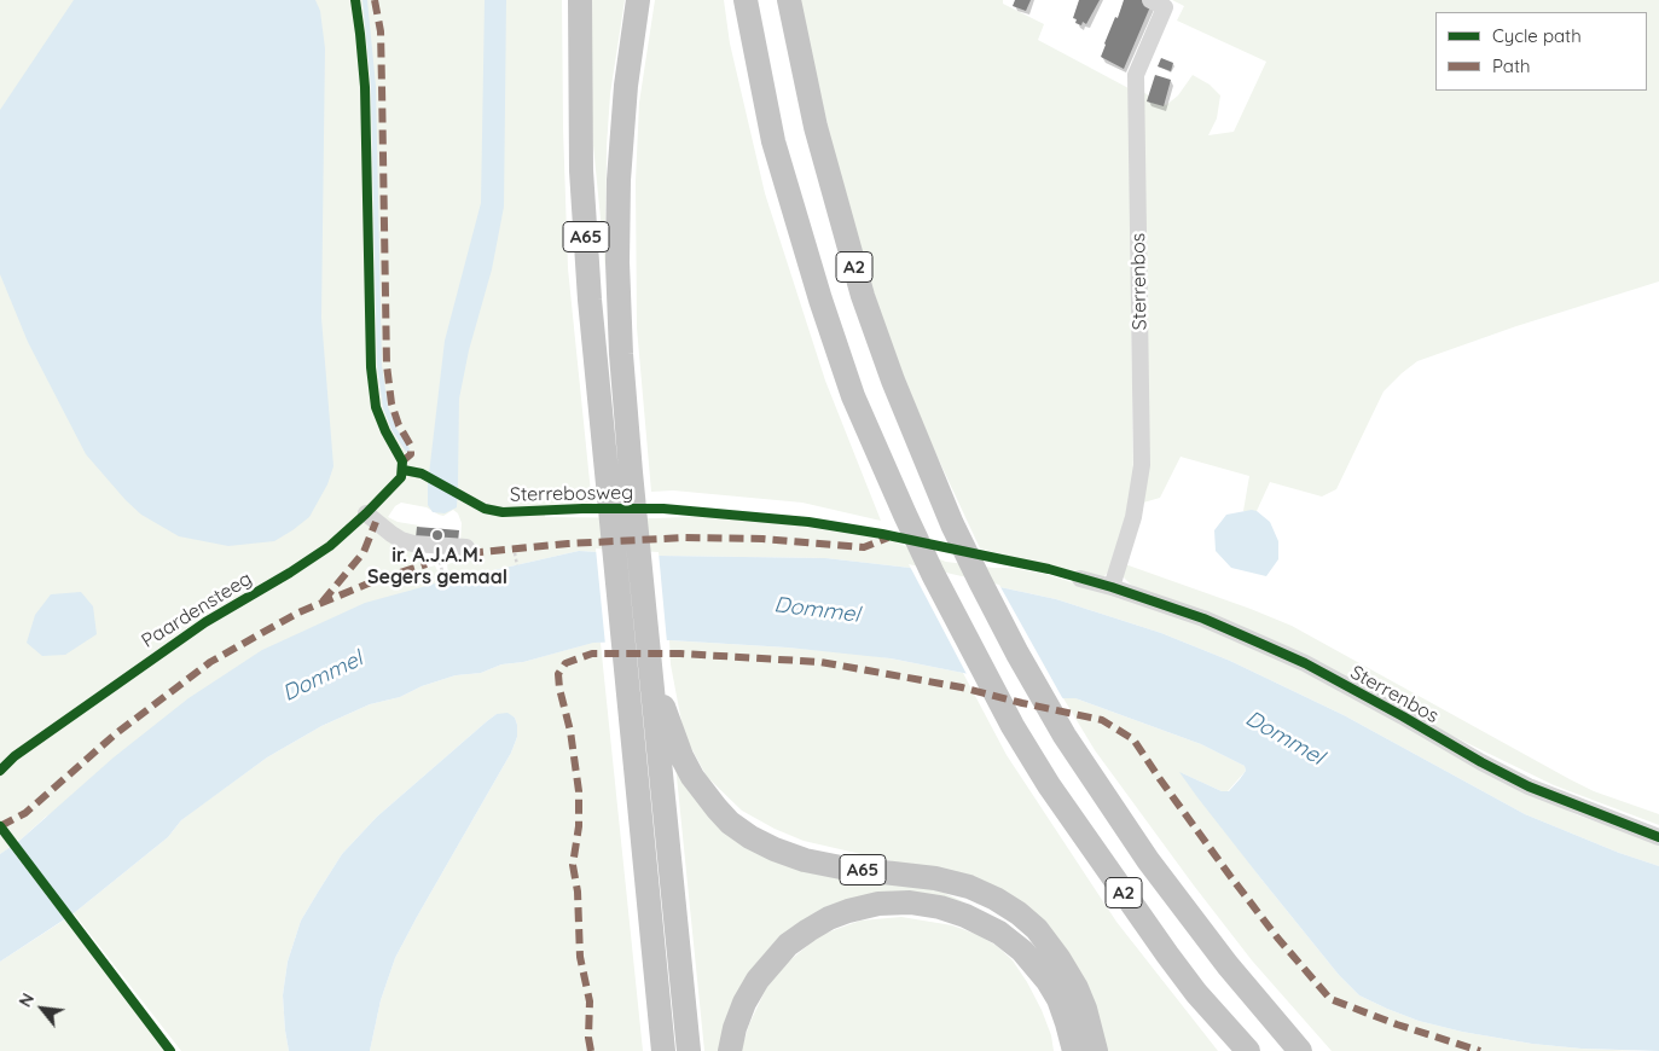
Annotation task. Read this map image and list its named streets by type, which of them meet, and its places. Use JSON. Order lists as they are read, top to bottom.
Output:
{
  "streets": {
    "highway": ["A65", "A2"],
    "street": ["Sterrenbos"],
    "cycle path": ["Sterrebosweg", "Paardensteeg"]
  },
  "water": ["Dommel"],
  "places": ["ir. A.J.A.M. Segers gemaal"],
  "legend": ["Cycle path", "Path"],
  "north": "top left"
}
